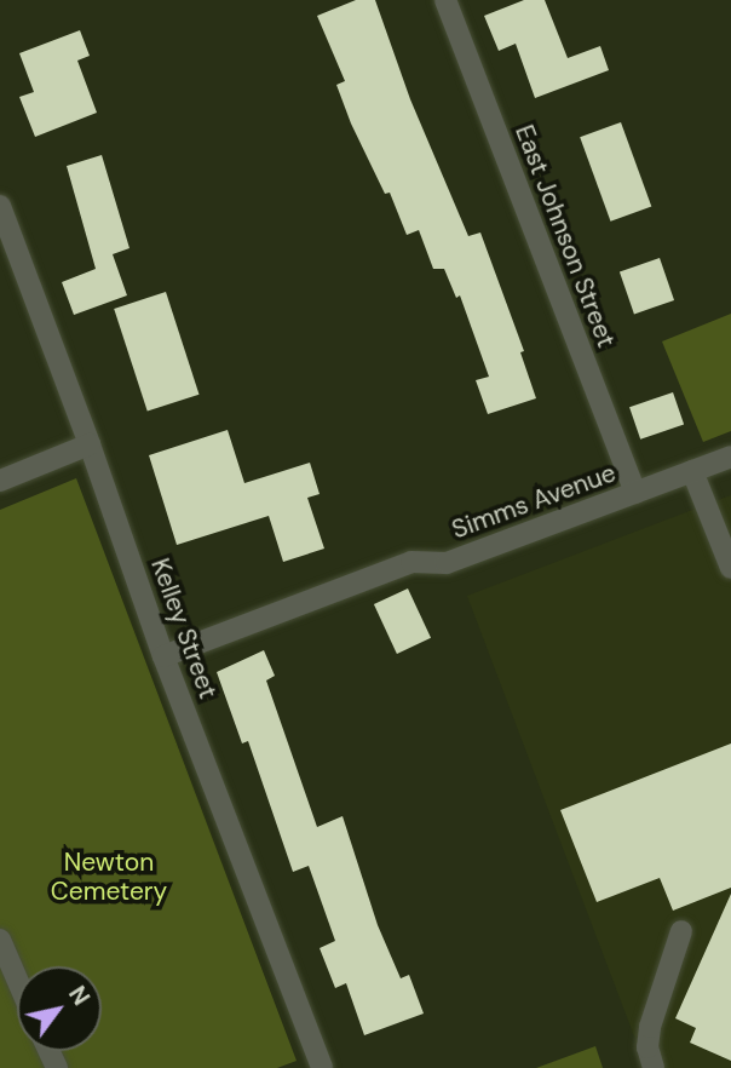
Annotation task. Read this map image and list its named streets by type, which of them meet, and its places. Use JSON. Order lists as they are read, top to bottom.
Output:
{
  "streets": {
    "street": ["East Johnson Street", "Simms Avenue", "Kelley Street"]
  },
  "crossings": [
    ["East Johnson Street", "Simms Avenue"],
    ["Simms Avenue", "Kelley Street"]
  ],
  "parks": ["Newton Cemetery"],
  "north": "top right"
}
